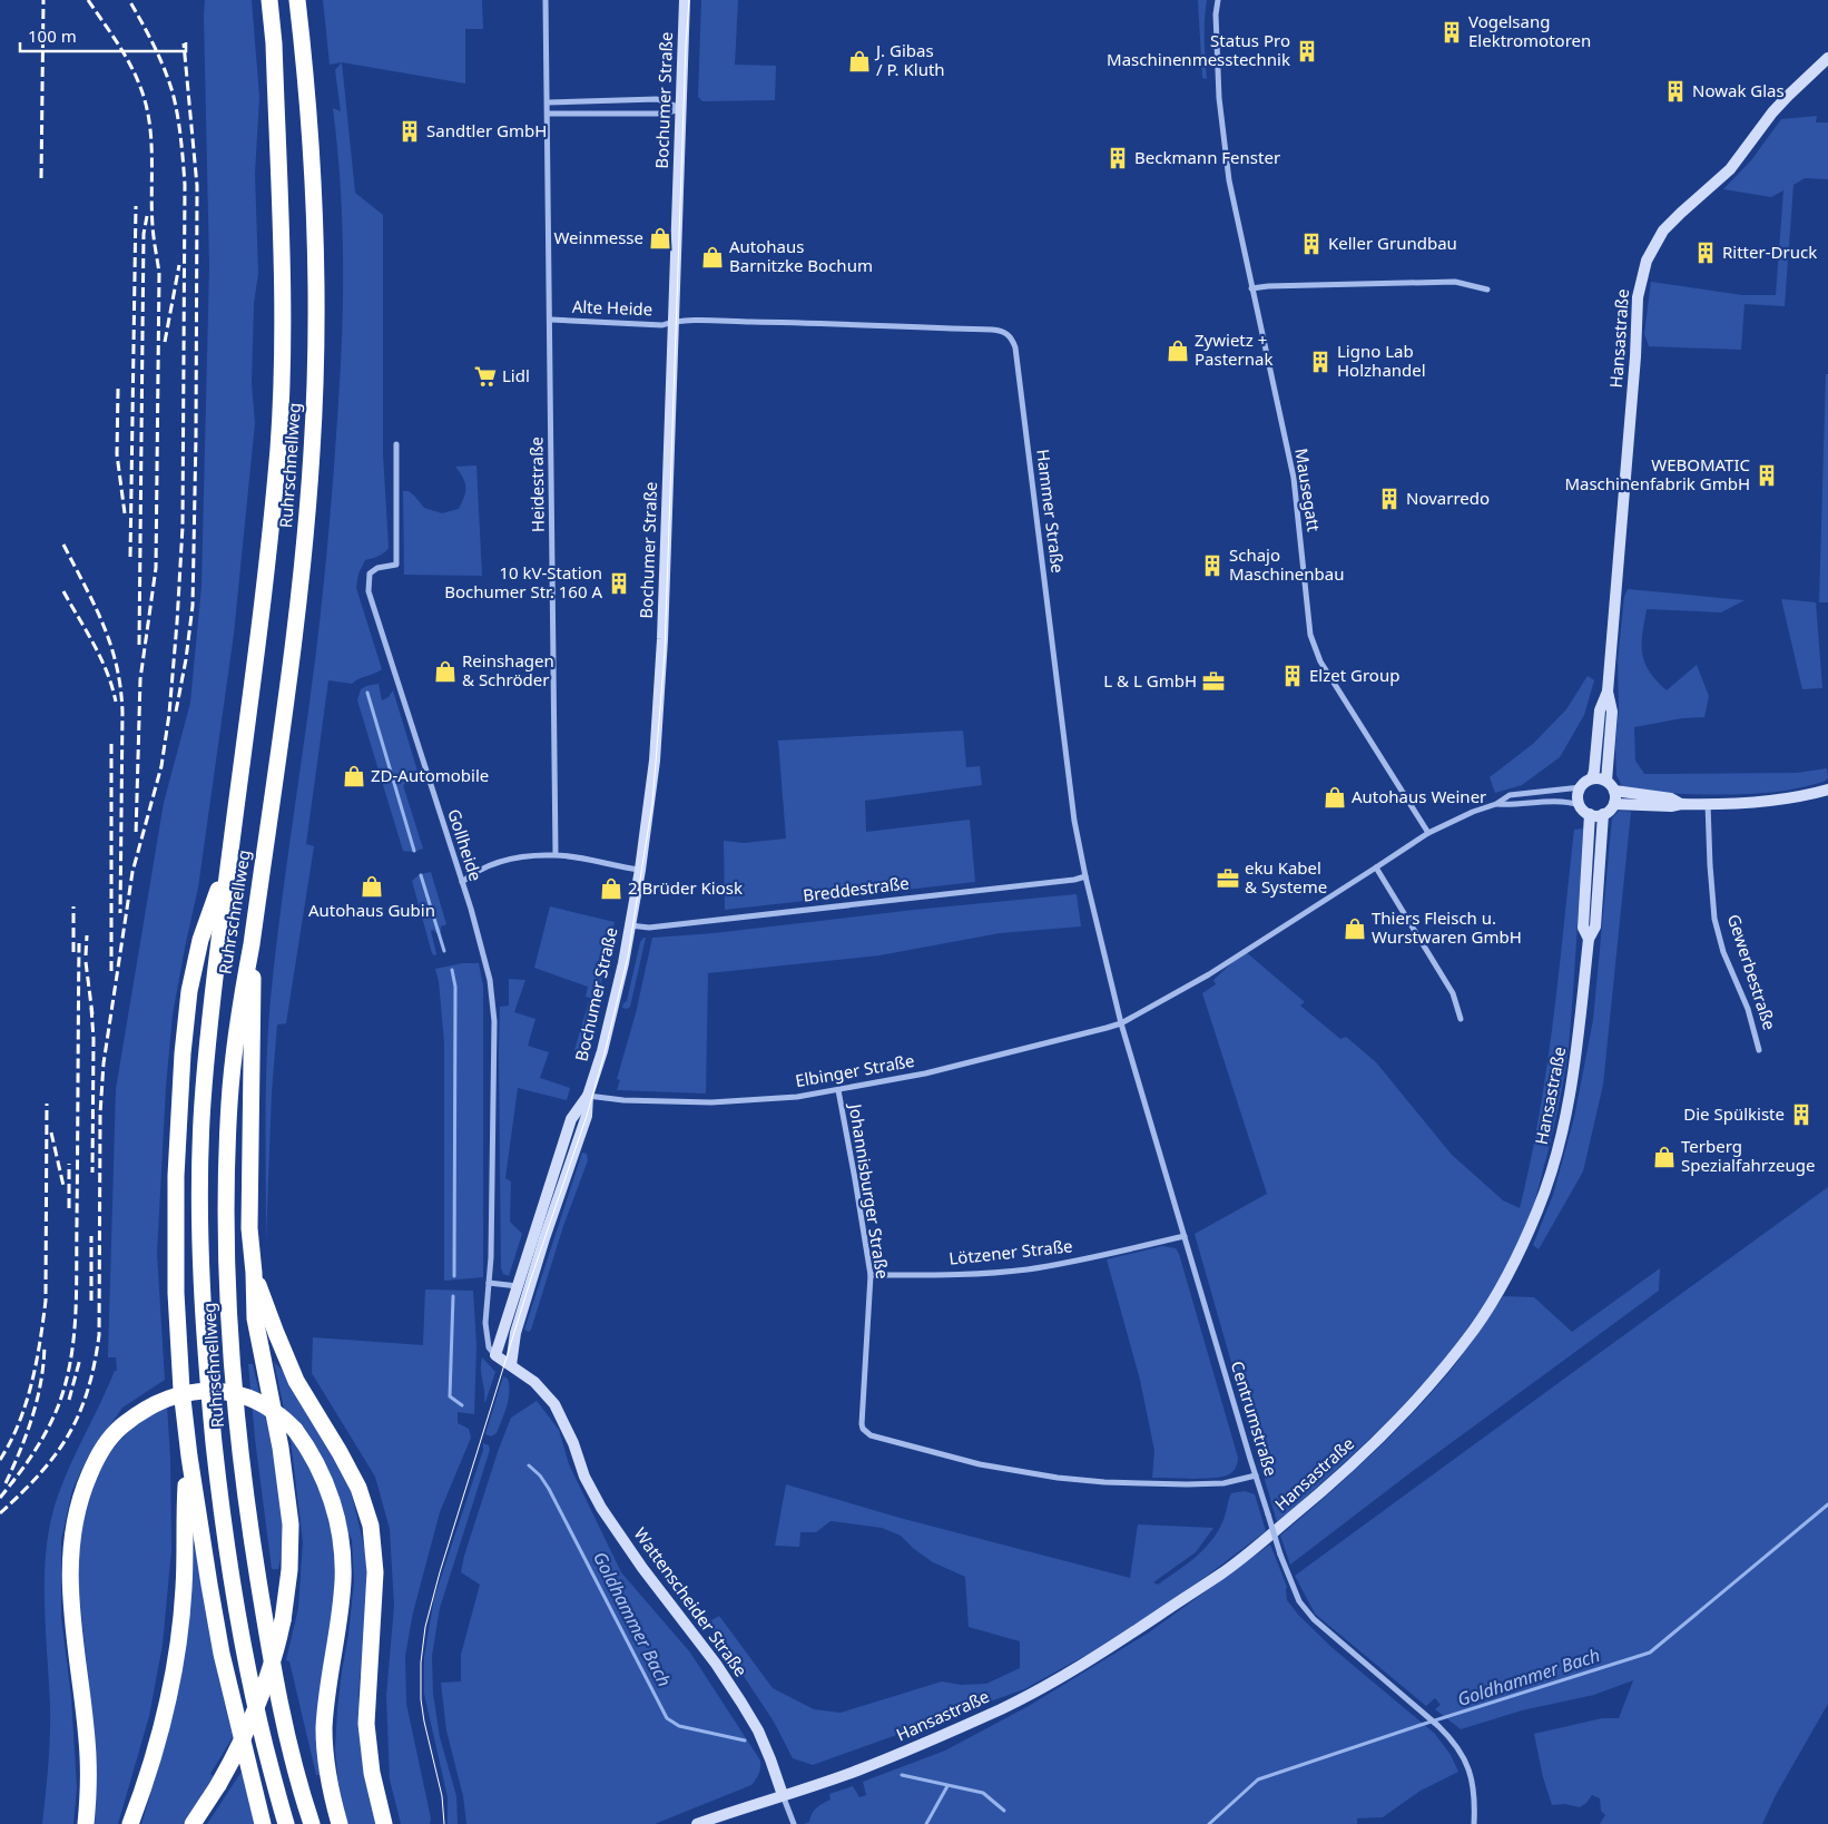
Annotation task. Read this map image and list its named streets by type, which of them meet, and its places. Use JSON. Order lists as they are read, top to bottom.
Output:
{
  "streets": {
    "highway": ["Ruhrschnellweg"],
    "street": [
      "Bochumer Straße",
      "Alte Heide",
      "Hansastraße",
      "Heidestraße",
      "Mausegatt",
      "Hammer Straße",
      "Gollheide",
      "Breddestraße",
      "Gewerbestraße",
      "Elbinger Straße",
      "Johannisburger Straße",
      "Lötzener Straße",
      "Centrumstraße",
      "Wattenscheider Straße"
    ]
  },
  "crossings": [
    ["Bochumer Straße", "Alte Heide"],
    ["Bochumer Straße", "Hammer Straße"],
    ["Bochumer Straße", "Breddestraße"],
    ["Bochumer Straße", "Elbinger Straße"],
    ["Alte Heide", "Heidestraße"],
    ["Alte Heide", "Hammer Straße"],
    ["Hansastraße", "Wattenscheider Straße"],
    ["Hammer Straße", "Breddestraße"],
    ["Hammer Straße", "Elbinger Straße"],
    ["Hammer Straße", "Centrumstraße"],
    ["Gollheide", "Wattenscheider Straße"],
    ["Elbinger Straße", "Johannisburger Straße"],
    ["Elbinger Straße", "Centrumstraße"],
    ["Johannisburger Straße", "Lötzener Straße"],
    ["Johannisburger Straße", "Centrumstraße"],
    ["Lötzener Straße", "Centrumstraße"]
  ],
  "water": ["Goldhammer Bach"],
  "places": {
    "building": [
      "Vogelsang Elektromotoren",
      "Status Pro Maschinenmesstechnik",
      "Nowak Glas",
      "Sandtler GmbH",
      "Beckmann Fenster",
      "Keller Grundbau",
      "Ritter-Druck",
      "Ligno Lab Holzhandel",
      "WEBOMATIC Maschinenfabrik GmbH",
      "Novarredo",
      "Schajo Maschinenbau",
      "10 kV-Station Bochumer Str. 160 A",
      "Elzet Group",
      "Die Spülkiste"
    ],
    "shop": [
      "J. Gibas / P. Kluth",
      "Weinmesse",
      "Autohaus Barnitzke Bochum",
      "Zywietz + Pasternak",
      "Reinshagen & Schröder",
      "ZD-Automobile",
      "Autohaus Weiner",
      "Autohaus Gubin",
      "2 Brüder Kiosk",
      "Thiers Fleisch u. Wurstwaren GmbH",
      "Terberg Spezialfahrzeuge"
    ],
    "supermarket": ["Lidl"],
    "office": ["L & L GmbH", "eku Kabel & Systeme"]
  },
  "scale_bar": "100 m"
}
